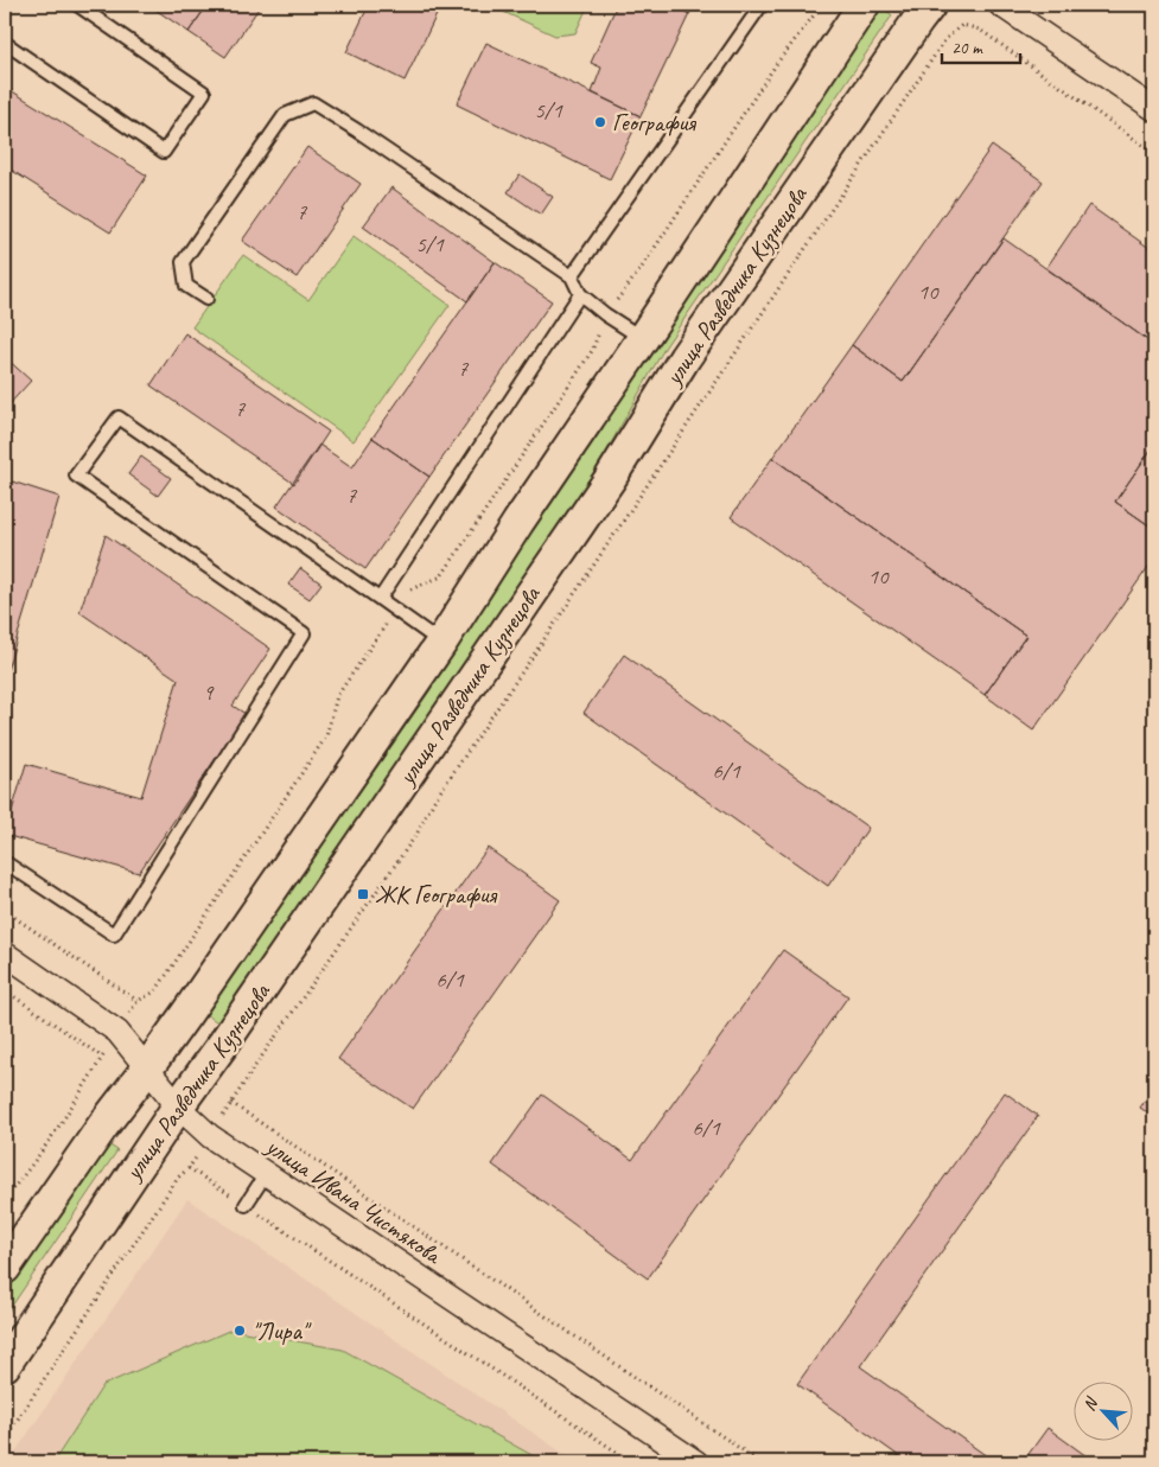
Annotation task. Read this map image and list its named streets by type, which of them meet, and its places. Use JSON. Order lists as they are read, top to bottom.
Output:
{
  "streets": {
    "main road": ["улица Разведчика Кузнецова"],
    "street": ["улица Ивана Чистякова"]
  },
  "crossings": [
    ["улица Разведчика Кузнецова", "улица Ивана Чистякова"]
  ],
  "places": {
    "other": ["География", "\"Лира\""],
    "transit": ["ЖК География"]
  },
  "house_numbers": [
    "5/1",
    "7",
    "5/1",
    "10",
    "7",
    "7",
    "7",
    "10",
    "9",
    "6/1",
    "6/1",
    "6/1"
  ],
  "scale_bar": "20 m",
  "north": "top left"
}
